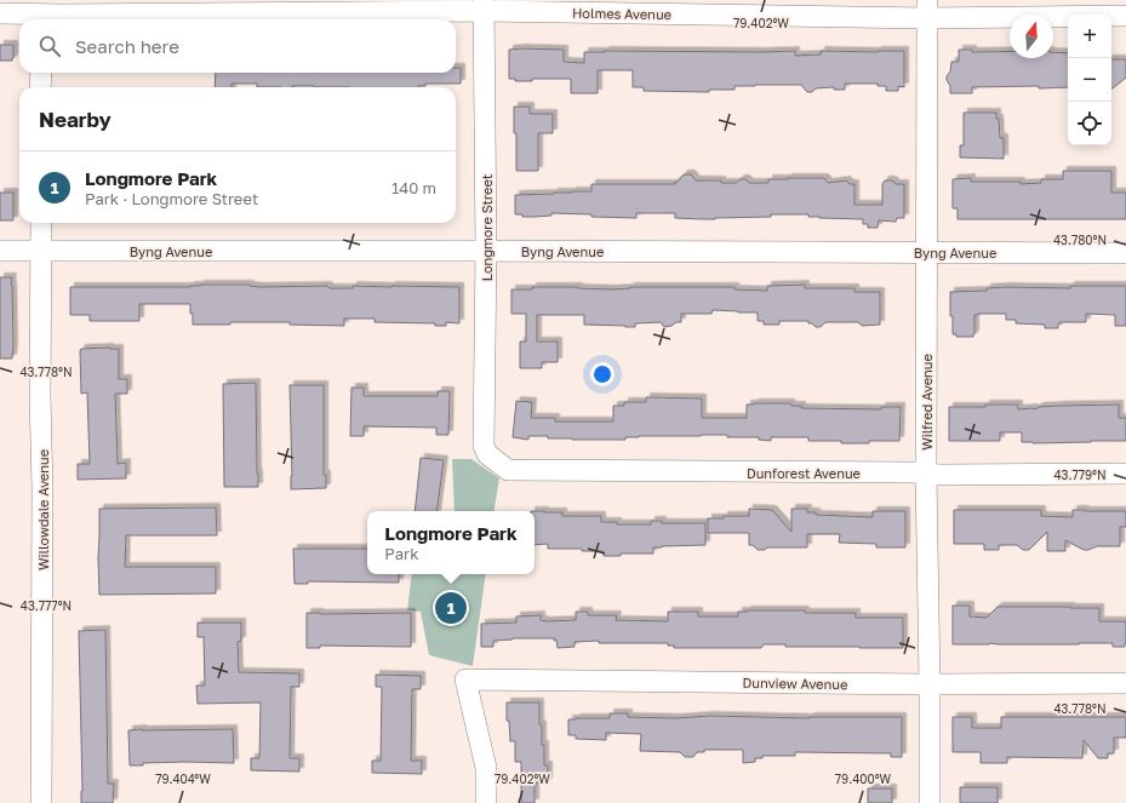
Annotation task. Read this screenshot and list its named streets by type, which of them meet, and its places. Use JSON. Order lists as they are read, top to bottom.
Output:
{
  "streets": {
    "street": [
      "Holmes Avenue",
      "Longmore Street",
      "Byng Avenue",
      "Wilfred Avenue",
      "Dunforest Avenue",
      "Willowdale Avenue",
      "Dunview Avenue"
    ]
  },
  "crossings": [
    ["Holmes Avenue", "Longmore Street"],
    ["Holmes Avenue", "Wilfred Avenue"],
    ["Longmore Street", "Byng Avenue"],
    ["Longmore Street", "Dunforest Avenue"],
    ["Byng Avenue", "Wilfred Avenue"],
    ["Byng Avenue", "Willowdale Avenue"],
    ["Wilfred Avenue", "Dunforest Avenue"],
    ["Wilfred Avenue", "Dunview Avenue"]
  ],
  "north": "top",
  "page": {
    "map_buttons": ["+", "−"],
    "search": "Search here",
    "heading": "Nearby",
    "list": [
      {
        "mark": "1",
        "name": "Longmore Park",
        "note": "Park · Longmore Street",
        "value": "140 m"
      }
    ],
    "popup": ["Longmore Park", "Park"],
    "pins": "1"
  },
  "coordinates": [
    "79.402°W",
    "43.780°N",
    "43.778°N",
    "43.779°N",
    "43.777°N",
    "79.404°W",
    "79.400°W"
  ]
}
